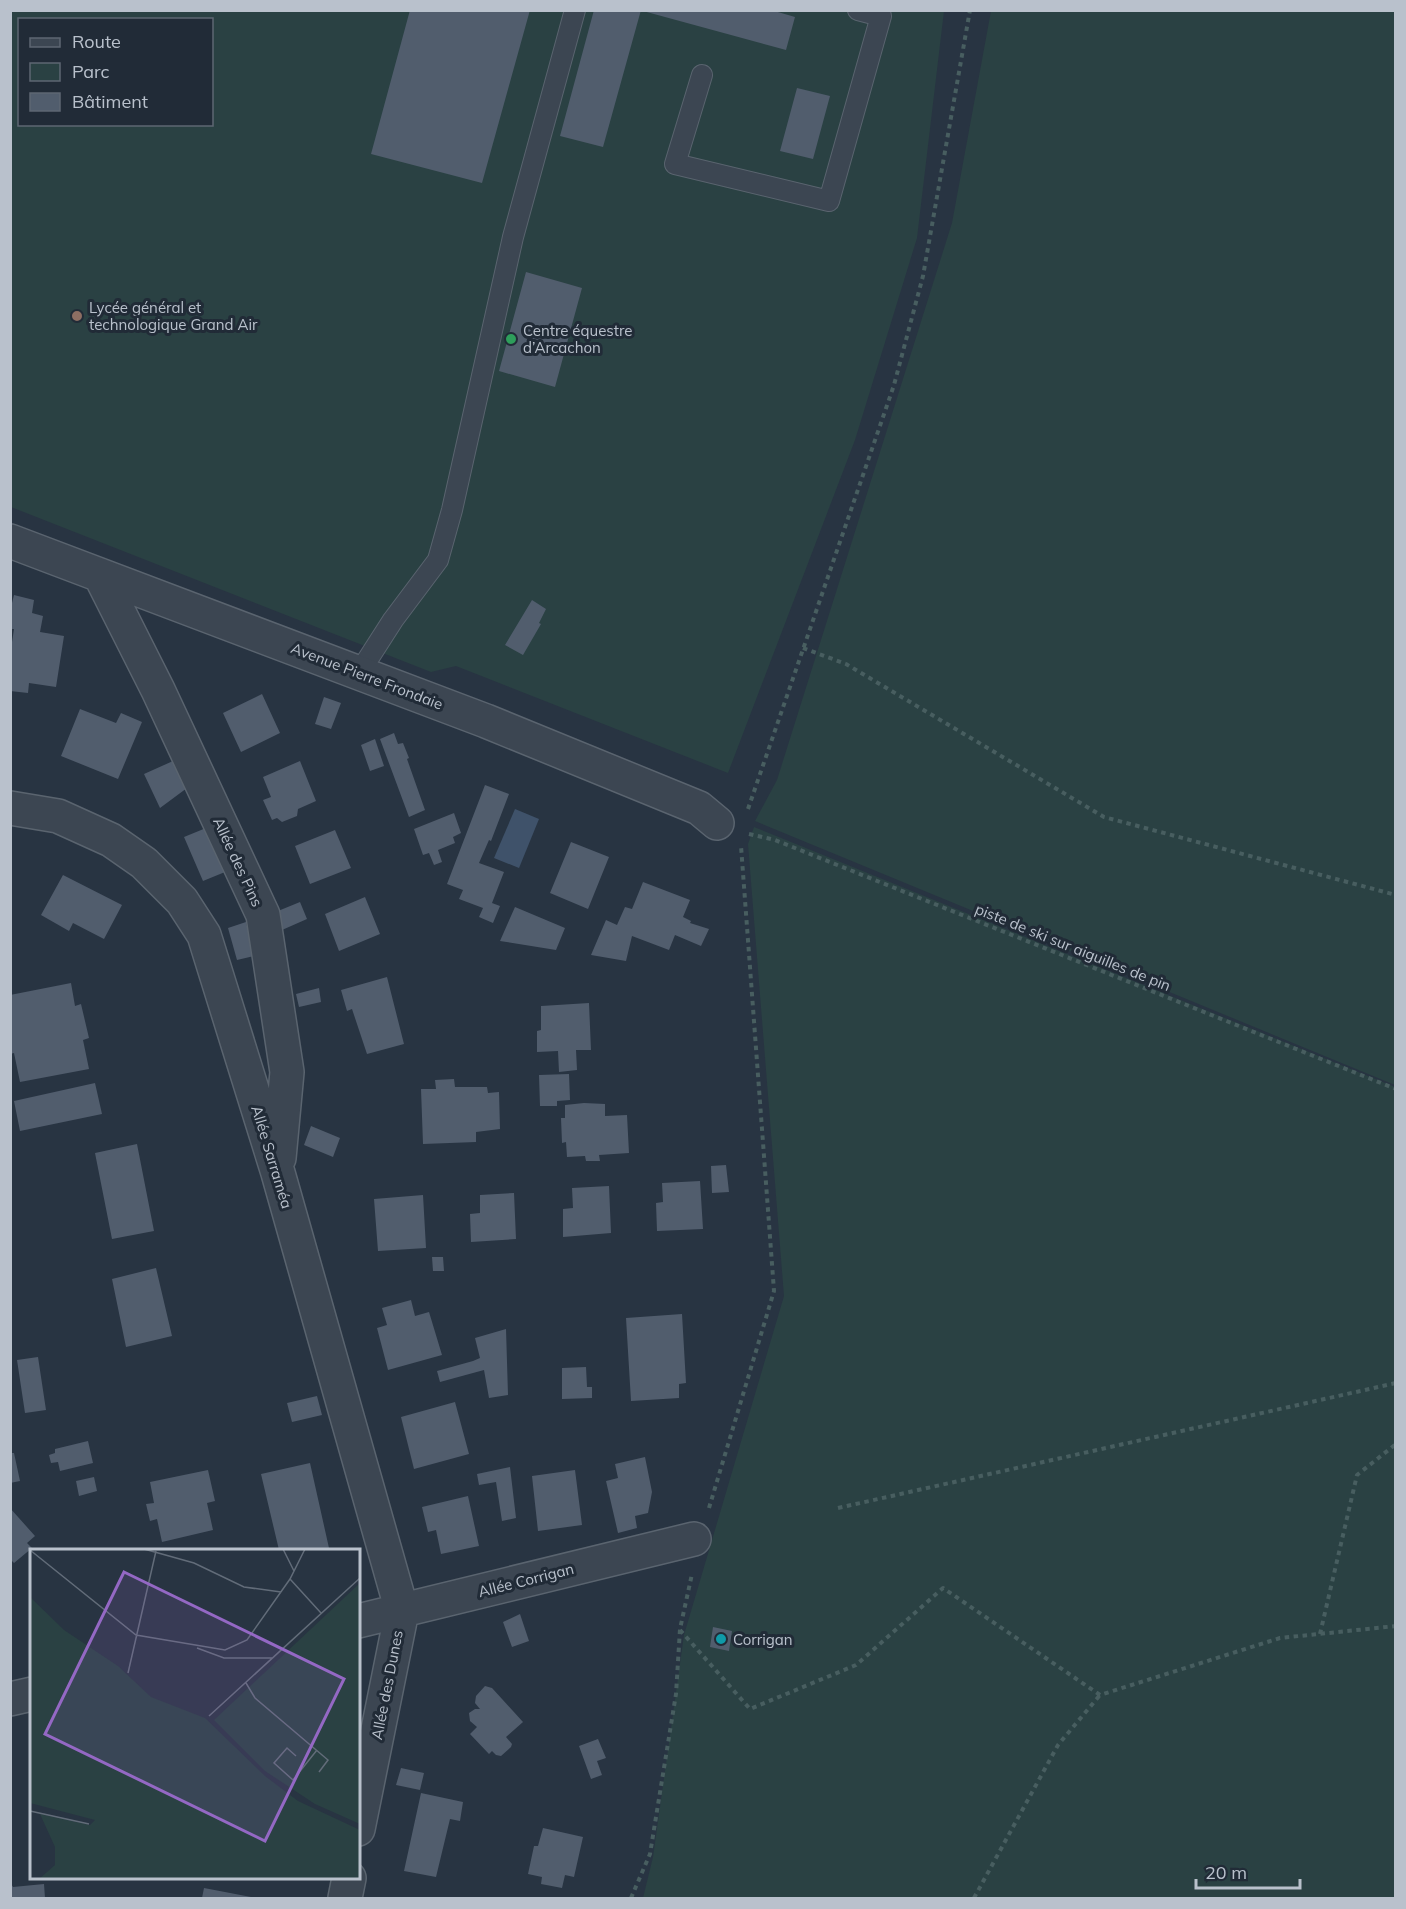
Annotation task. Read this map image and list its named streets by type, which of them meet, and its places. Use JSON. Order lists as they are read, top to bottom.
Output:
{
  "streets": {
    "street": [
      "Avenue Pierre Frondaie",
      "Allée des Pins",
      "Allée Sarraméa",
      "Allée Corrigan",
      "Allée des Dunes"
    ],
    "path": ["piste de ski sur aiguilles de pin"]
  },
  "crossings": [
    ["Avenue Pierre Frondaie", "Allée des Pins"],
    ["Avenue Pierre Frondaie", "piste de ski sur aiguilles de pin"],
    ["Allée des Pins", "Allée Sarraméa"],
    ["Allée Sarraméa", "Allée Corrigan"],
    ["Allée Sarraméa", "Allée des Dunes"],
    ["Allée Corrigan", "Allée des Dunes"]
  ],
  "places": ["Lycée général et technologique Grand Air", "Centre équestre d’Arcachon", "Corrigan"],
  "legend": ["Route", "Parc", "Bâtiment"],
  "scale_bar": "20 m"
}
